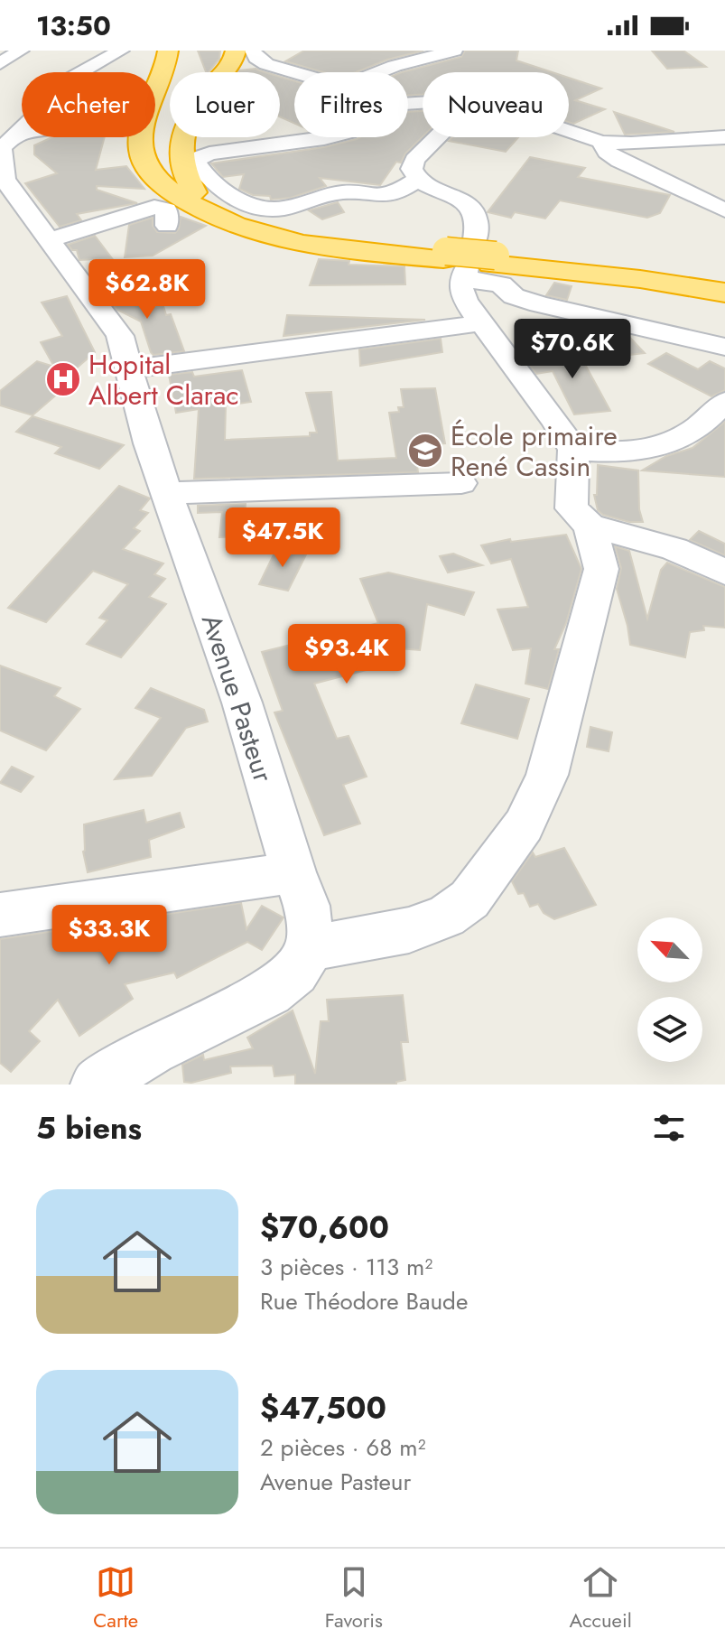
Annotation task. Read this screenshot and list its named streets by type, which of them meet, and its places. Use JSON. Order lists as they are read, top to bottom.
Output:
{
  "streets": {
    "street": ["Avenue Pasteur"]
  },
  "places": {
    "hospital": ["Hopital Albert Clarac"],
    "school or university": ["École primaire René Cassin"]
  },
  "north": "top left",
  "page": {
    "status": "13:50",
    "chip": [
      "Acheter",
      "Louer",
      "Filtres",
      "Nouveau"
    ],
    "price": [
      "$62.8K",
      "$70.6K",
      "$47.5K",
      "$93.4K",
      "$33.3K"
    ],
    "heading": "5 biens",
    "list": [
      {
        "name": "$70,600",
        "note": "3 pièces · 113 m² · Rue Théodore Baude"
      },
      {
        "name": "$47,500",
        "note": "2 pièces · 68 m² · Avenue Pasteur"
      }
    ],
    "tabs": ["Carte", "Favoris", "Accueil"]
  }
}
